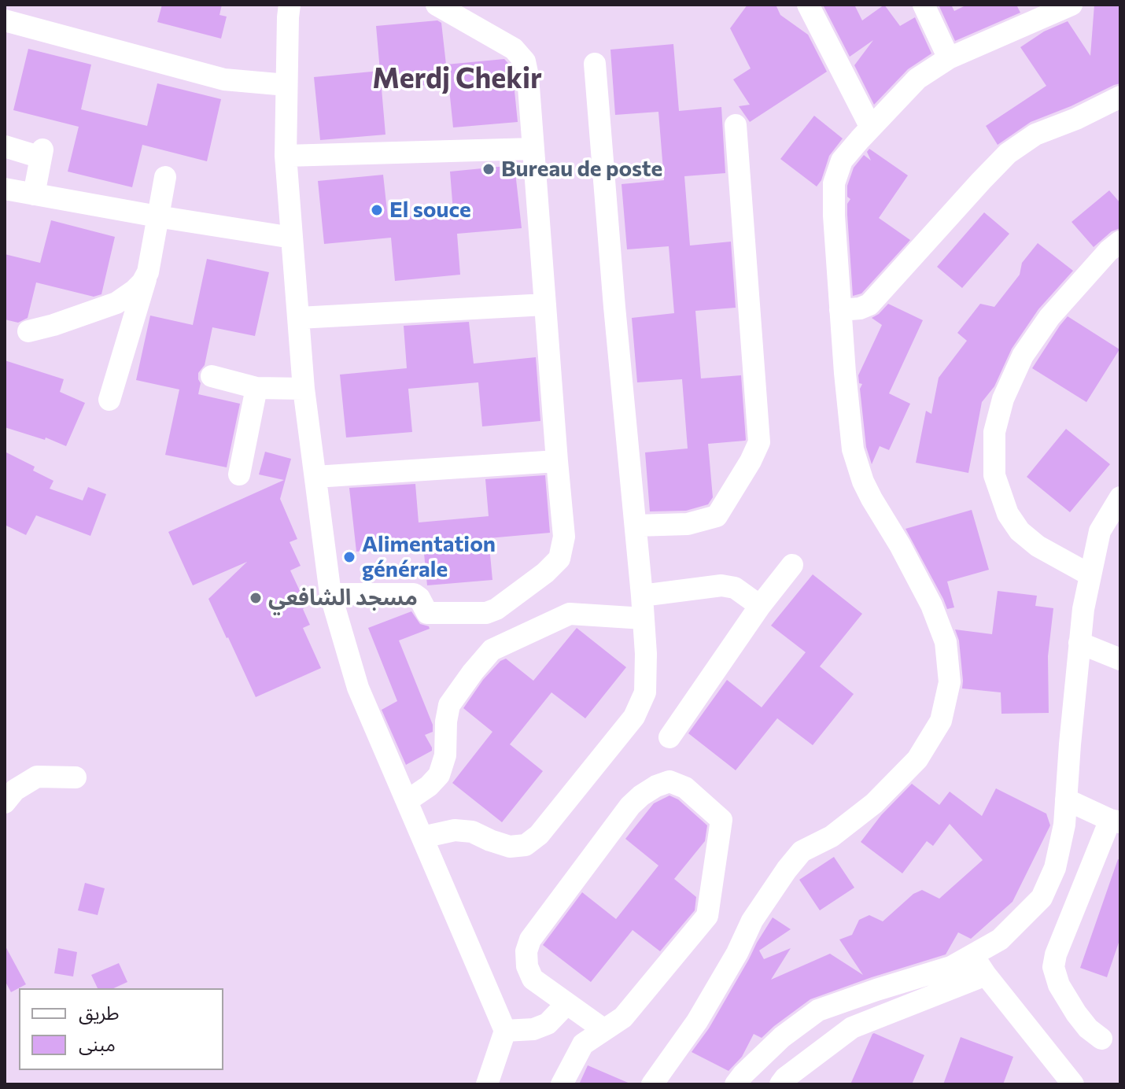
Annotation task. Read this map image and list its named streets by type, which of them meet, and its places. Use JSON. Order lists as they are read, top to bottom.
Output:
{
  "districts": ["Merdj Chekir"],
  "places": [
    "Bureau de poste",
    "El souce",
    "Alimentation générale",
    "مسجد الشافعي"
  ],
  "legend": ["طريق", "مبنى"]
}
